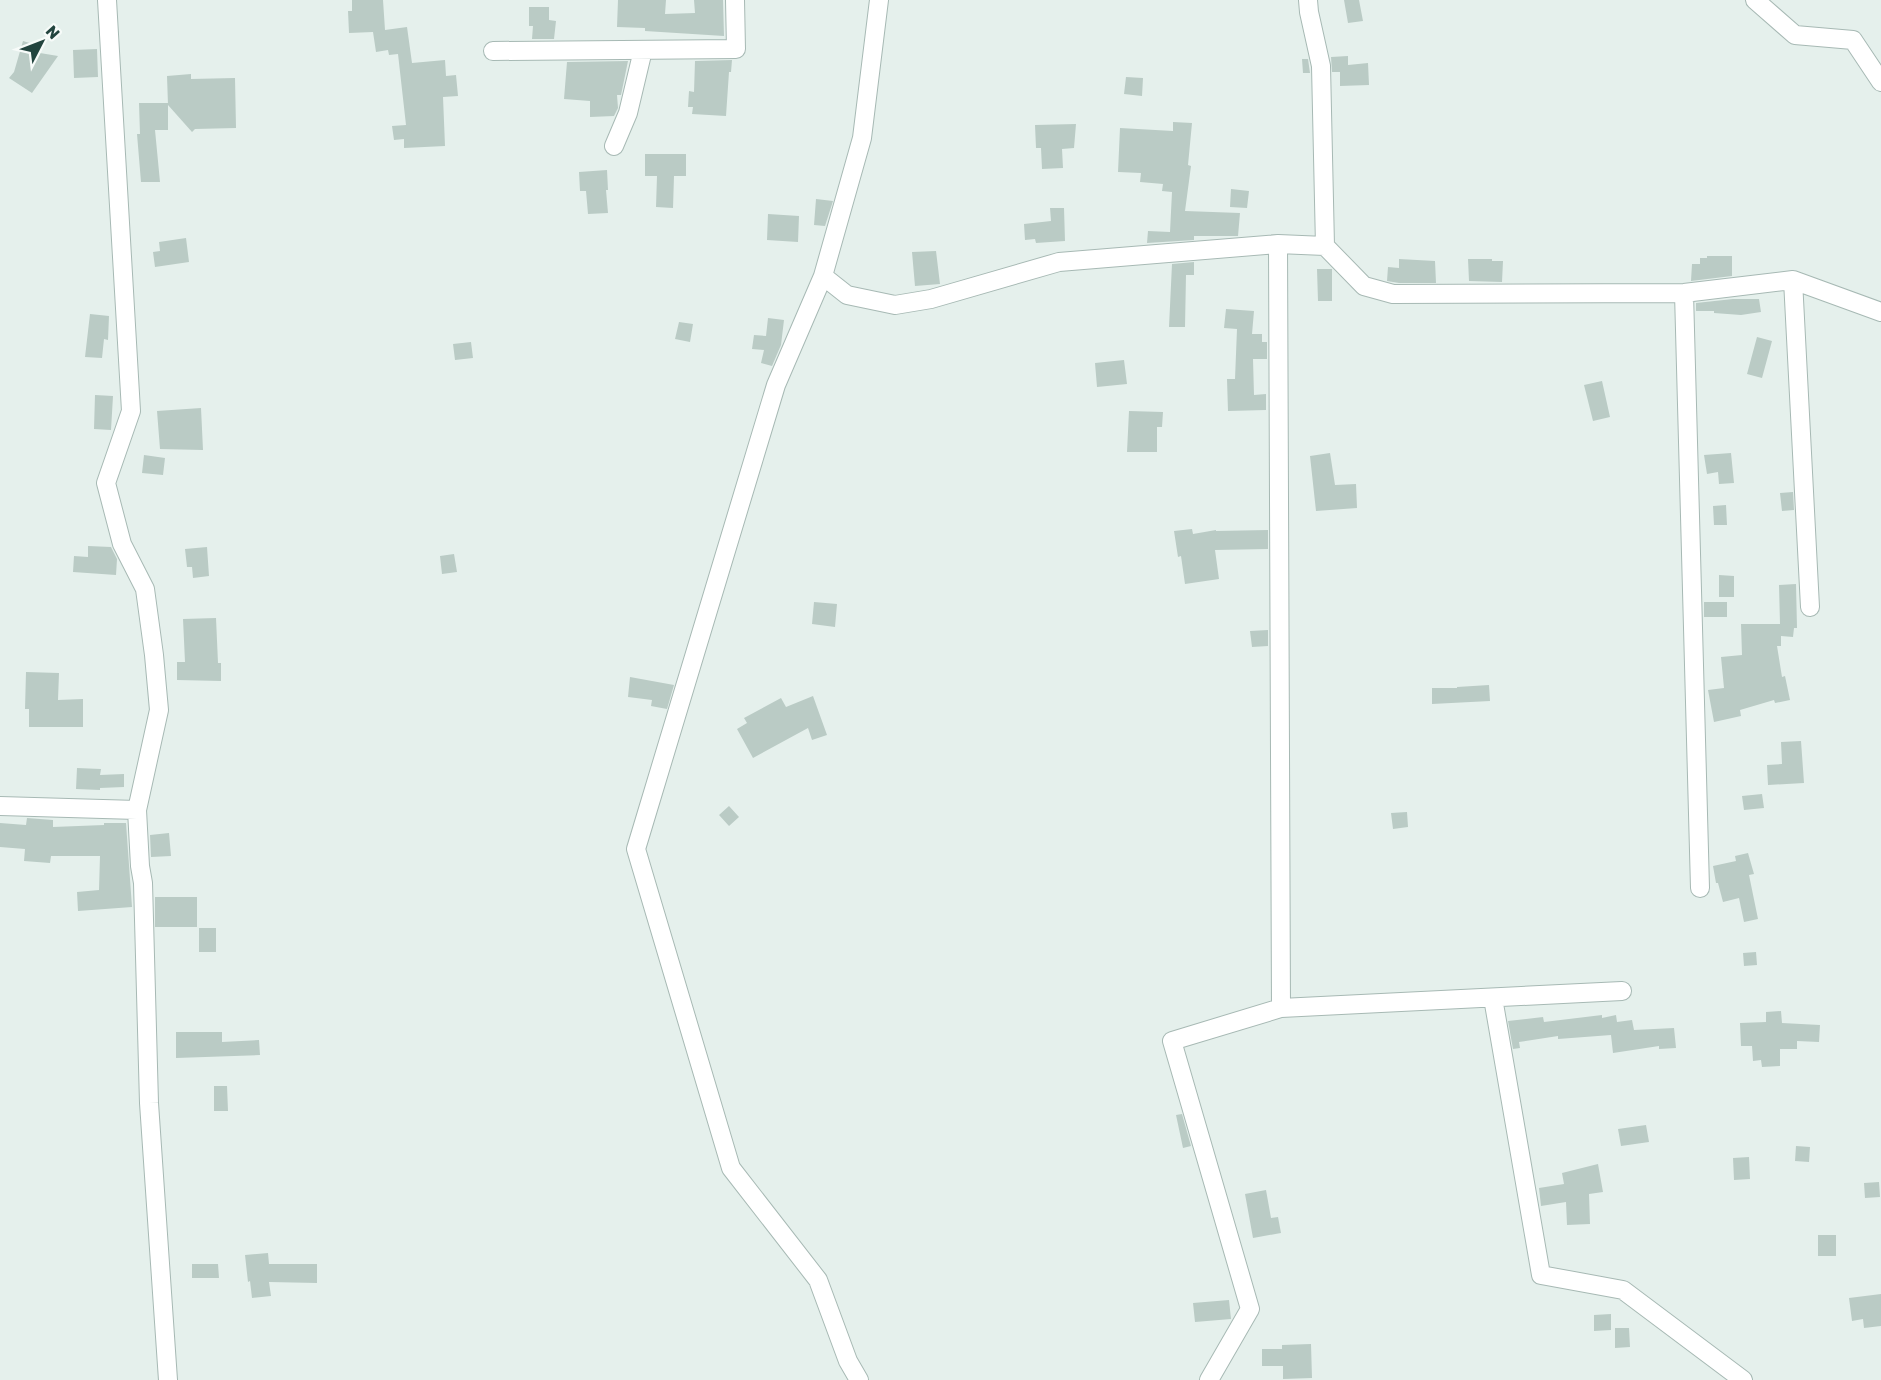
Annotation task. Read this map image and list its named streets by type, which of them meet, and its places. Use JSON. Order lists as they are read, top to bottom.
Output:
{
  "north": "top right"
}
